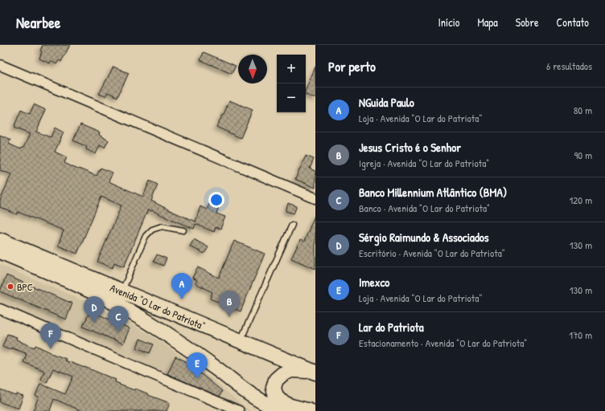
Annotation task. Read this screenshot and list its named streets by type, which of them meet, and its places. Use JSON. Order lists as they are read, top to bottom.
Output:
{
  "streets": {
    "main road": ["Avenida \"O Lar do Patriota\""]
  },
  "places": ["BPC"],
  "north": "bottom",
  "page": {
    "header": "Nearbee",
    "nav": [
      "Início",
      "Mapa",
      "Sobre",
      "Contato"
    ],
    "heading": ["Por perto", "6 resultados"],
    "map_buttons": ["+", "−"],
    "list": [
      {
        "mark": "A",
        "name": "NGuida Paulo",
        "note": "Loja · Avenida \"O Lar do Patriota\"",
        "value": "80 m"
      },
      {
        "mark": "B",
        "name": "Jesus Cristo é o Senhor",
        "note": "Igreja · Avenida \"O Lar do Patriota\"",
        "value": "90 m"
      },
      {
        "mark": "C",
        "name": "Banco Millennium Atlântico (BMA)",
        "note": "Banco · Avenida \"O Lar do Patriota\"",
        "value": "120 m"
      },
      {
        "mark": "D",
        "name": "Sérgio Raimundo & Associados",
        "note": "Escritório · Avenida \"O Lar do Patriota\"",
        "value": "130 m"
      },
      {
        "mark": "E",
        "name": "Imexco",
        "note": "Loja · Avenida \"O Lar do Patriota\"",
        "value": "130 m"
      },
      {
        "mark": "F",
        "name": "Lar do Patriota",
        "note": "Estacionamento · Avenida \"O Lar do Patriota\"",
        "value": "170 m"
      }
    ],
    "pins": [
      "A",
      "B",
      "D",
      "C",
      "F",
      "E"
    ]
  }
}
